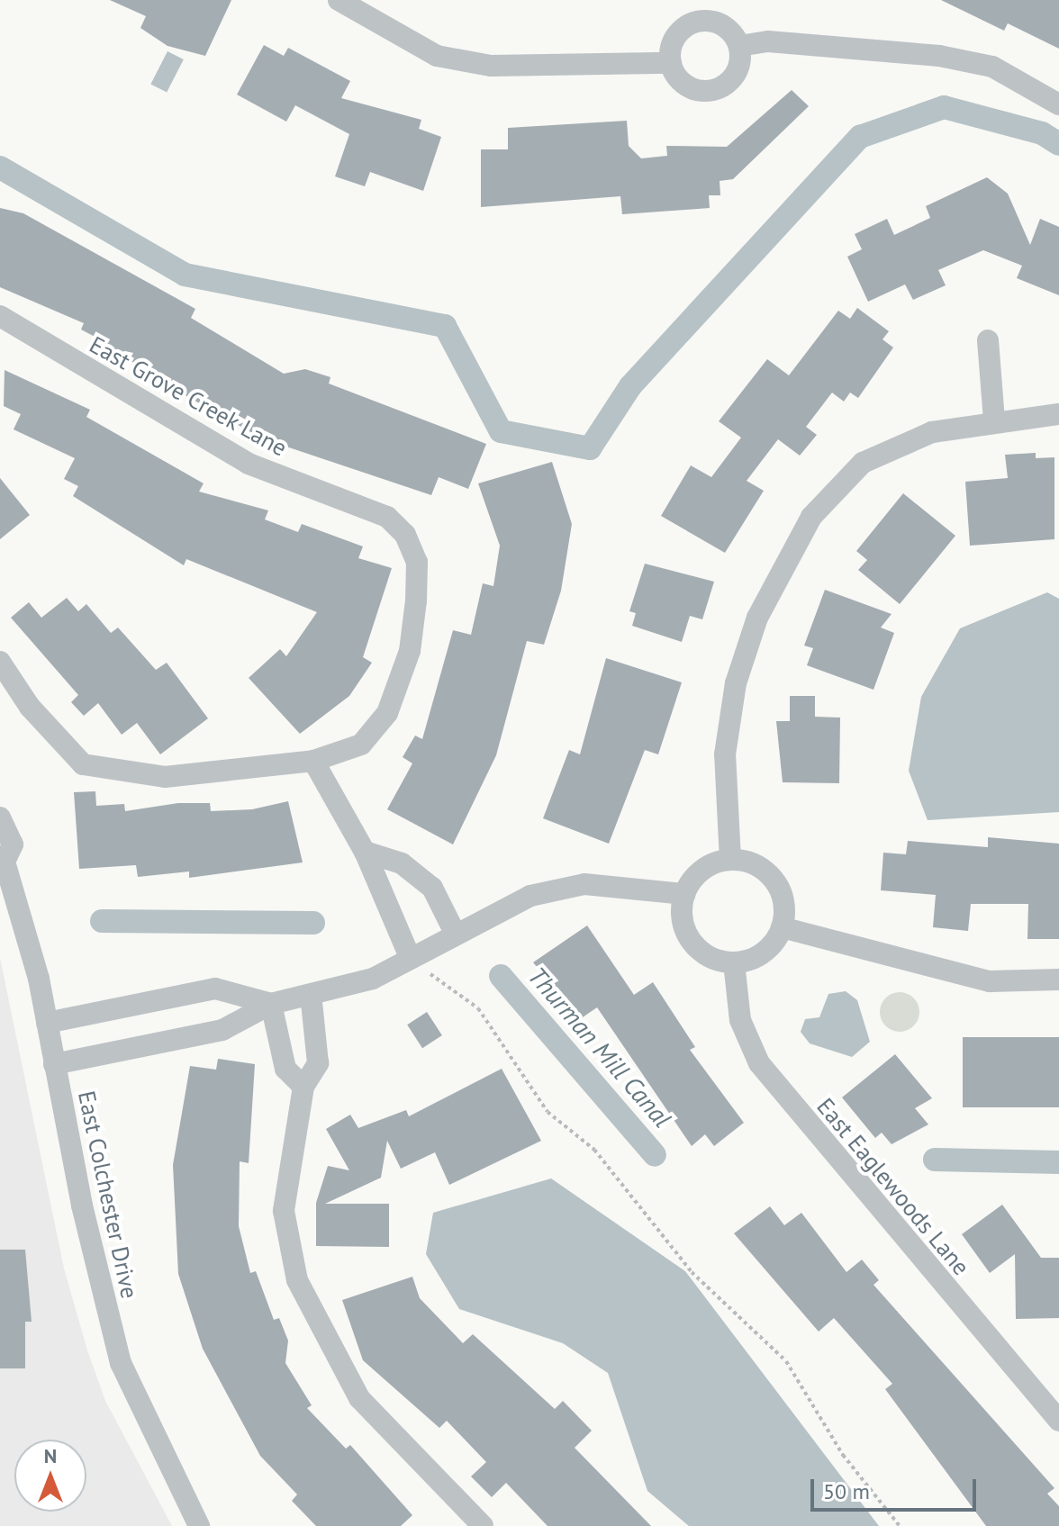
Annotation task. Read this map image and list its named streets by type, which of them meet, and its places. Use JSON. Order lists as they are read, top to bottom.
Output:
{
  "streets": {
    "street": ["East Grove Creek Lane", "East Eaglewoods Lane", "East Colchester Drive"]
  },
  "water": ["Thurman Mill Canal"],
  "scale_bar": "50 m",
  "north": "top"
}
